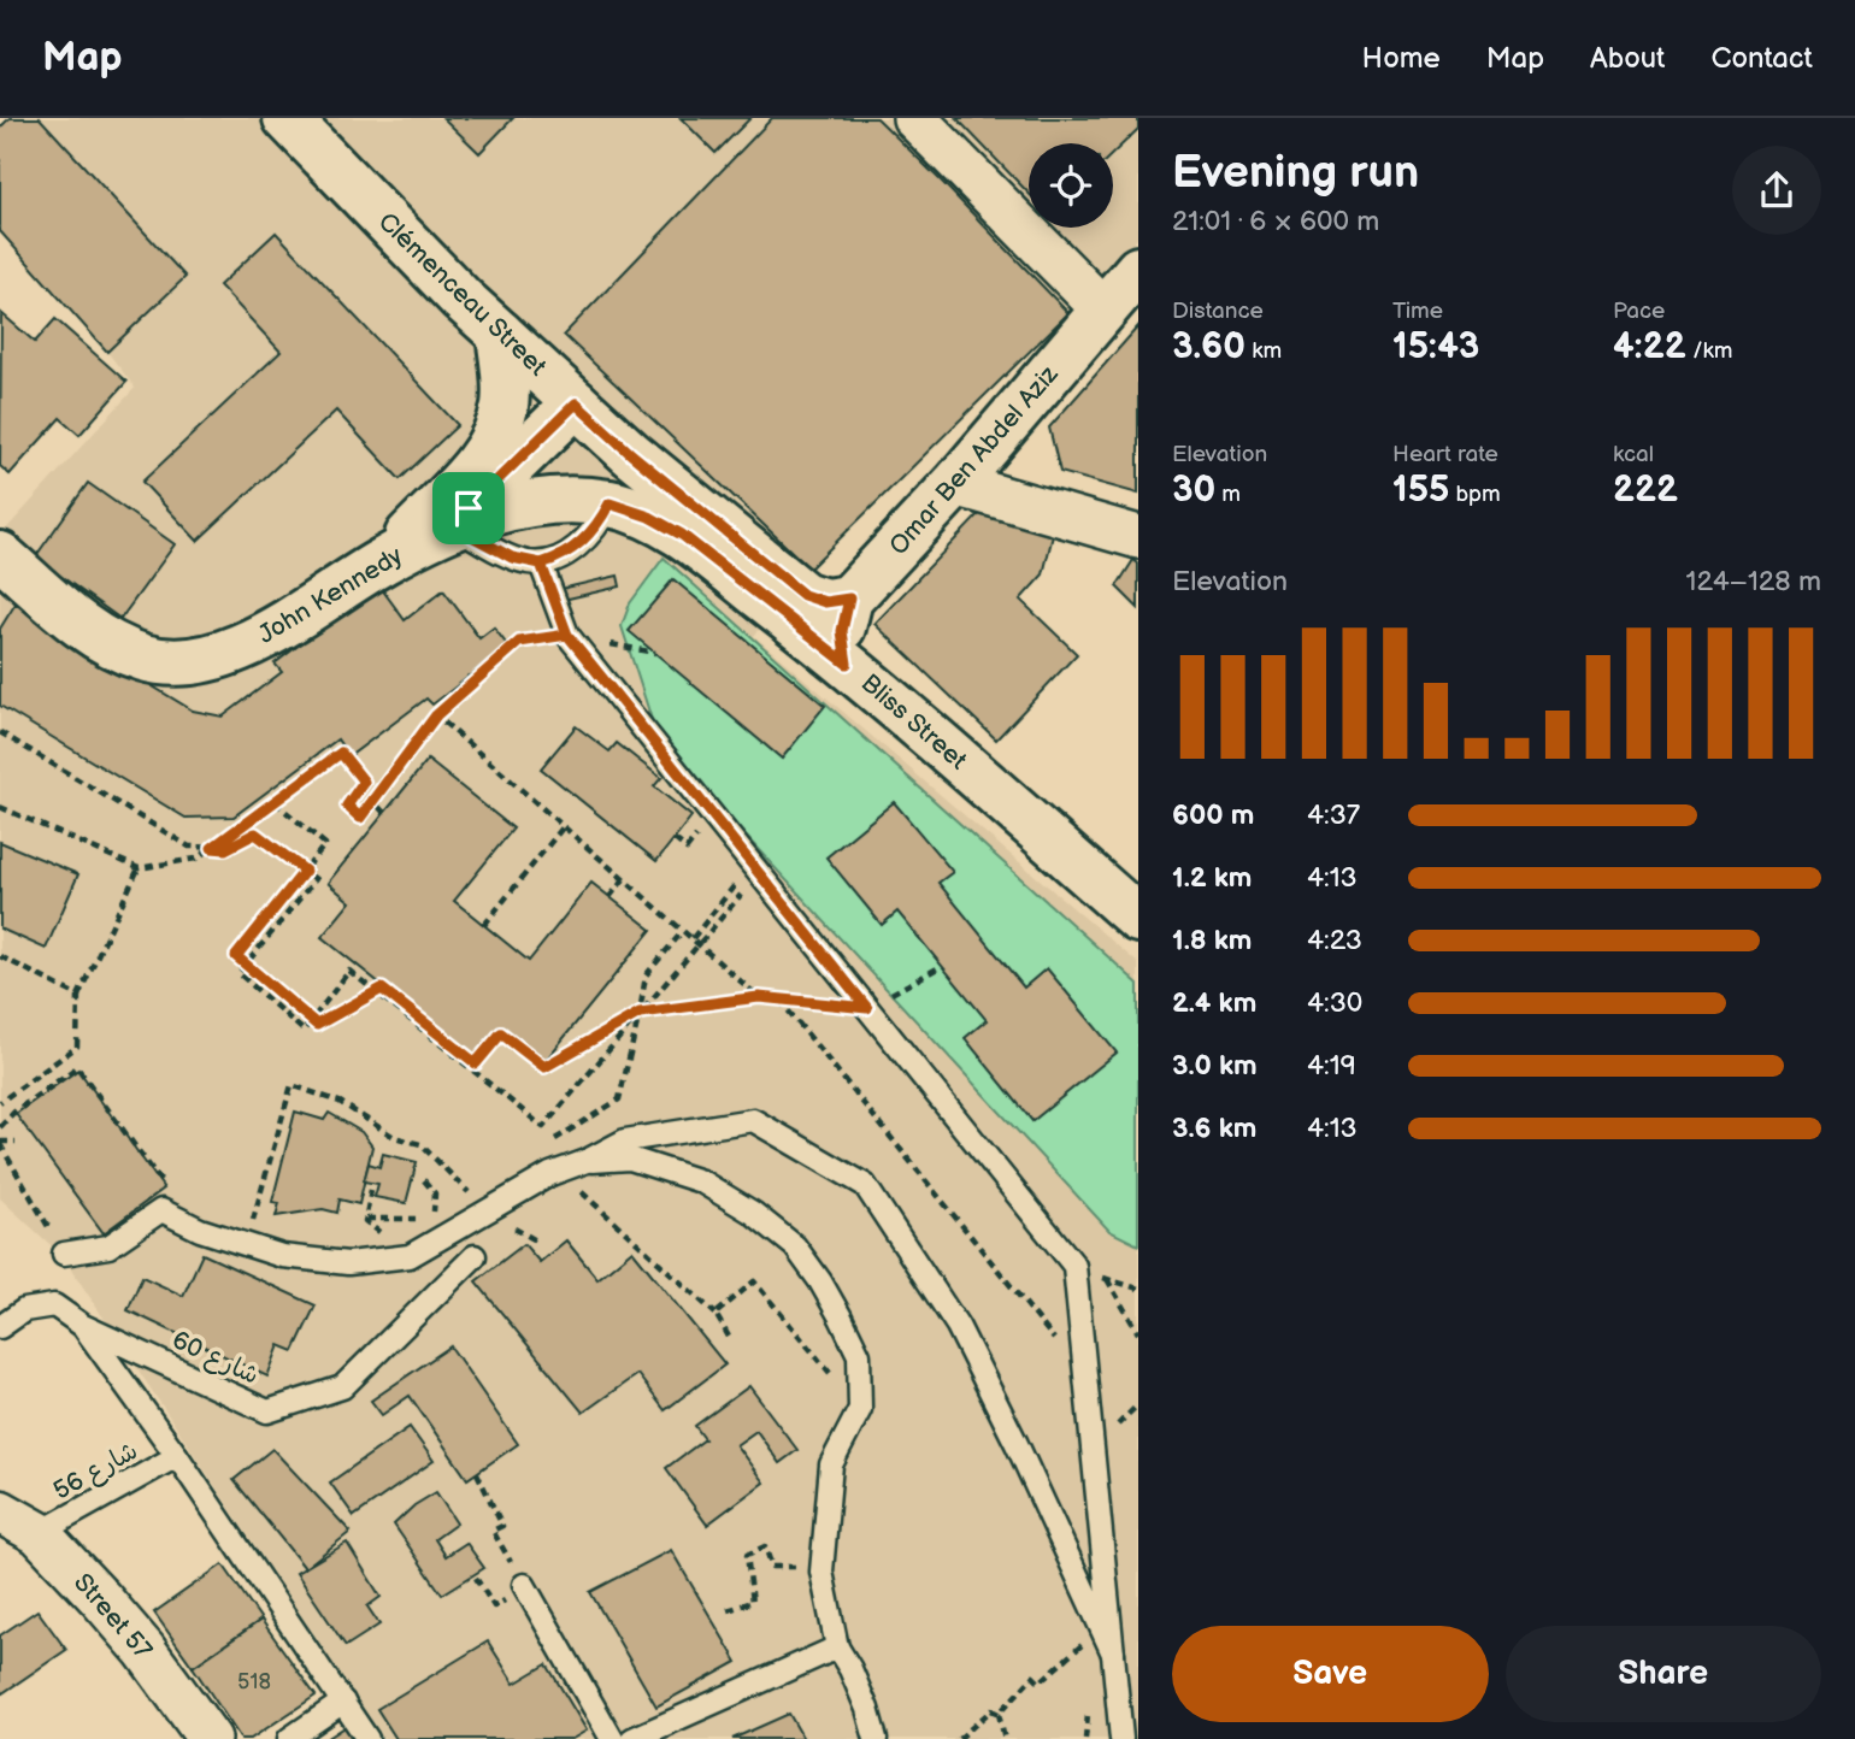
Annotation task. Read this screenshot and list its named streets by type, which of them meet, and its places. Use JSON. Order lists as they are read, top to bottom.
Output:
{
  "streets": {
    "street": [
      "Clémenceau Street",
      "Omar Ben Abdel Aziz",
      "John Kennedy",
      "Bliss Street",
      "Street 57"
    ],
    "lane": ["شارع 60", "شارع 56"]
  },
  "crossings": [
    ["Clémenceau Street", "Omar Ben Abdel Aziz"],
    ["John Kennedy", "Bliss Street"],
    ["شارع 56", "Street 57"]
  ],
  "house_numbers": ["518"],
  "page": {
    "header": "Map",
    "nav": [
      "Home",
      "Map",
      "About",
      "Contact"
    ],
    "heading": ["Evening run", "21:01 · 6 × 600 m"],
    "stats": [
      ["Distance", "3.60 km"],
      ["Time", "15:43"],
      ["Pace", "4:22 /km"],
      ["Elevation", "30 m"],
      ["Heart rate", "155 bpm"],
      ["kcal", "222"]
    ],
    "chart": ["Elevation", "124–128 m"],
    "list": [
      {
        "name": "600 m",
        "note": "4:37"
      },
      {
        "name": "1.2 km",
        "note": "4:13"
      },
      {
        "name": "1.8 km",
        "note": "4:23"
      },
      {
        "name": "2.4 km",
        "note": "4:30"
      },
      {
        "name": "3.0 km",
        "note": "4:19"
      },
      {
        "name": "3.6 km",
        "note": "4:13"
      }
    ],
    "buttons": ["Save", "Share"]
  }
}
